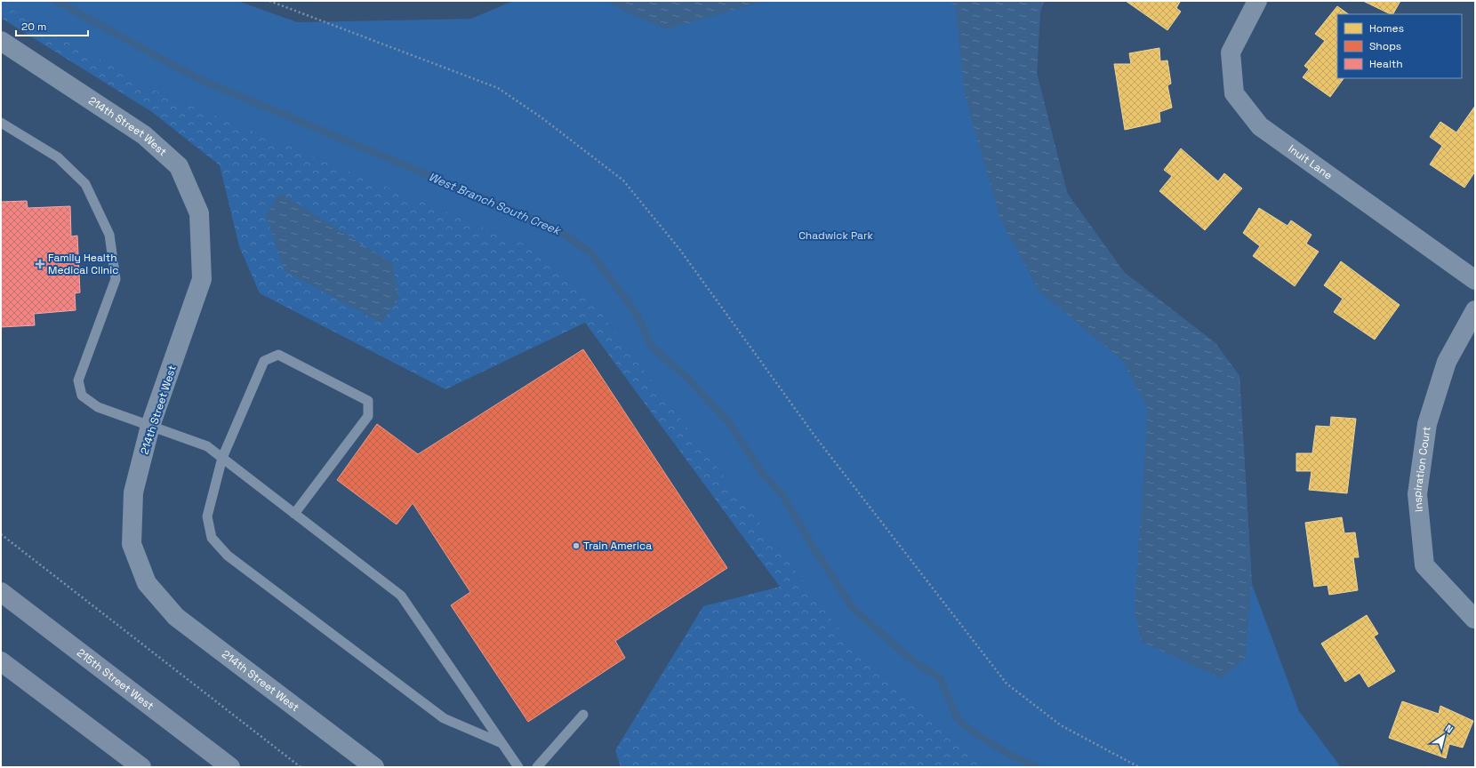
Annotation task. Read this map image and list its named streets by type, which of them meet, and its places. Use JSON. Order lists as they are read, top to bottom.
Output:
{
  "streets": {
    "main road": ["215th Street West"],
    "street": ["214th Street West", "Inuit Lane", "Inspiration Court"]
  },
  "water": ["West Branch South Creek"],
  "parks": ["Chadwick Park"],
  "places": {
    "health": ["Family Health Medical Clinic"],
    "other": ["Train America"]
  },
  "legend": ["Homes", "Shops", "Health"],
  "scale_bar": "20 m",
  "north": "top right"
}
